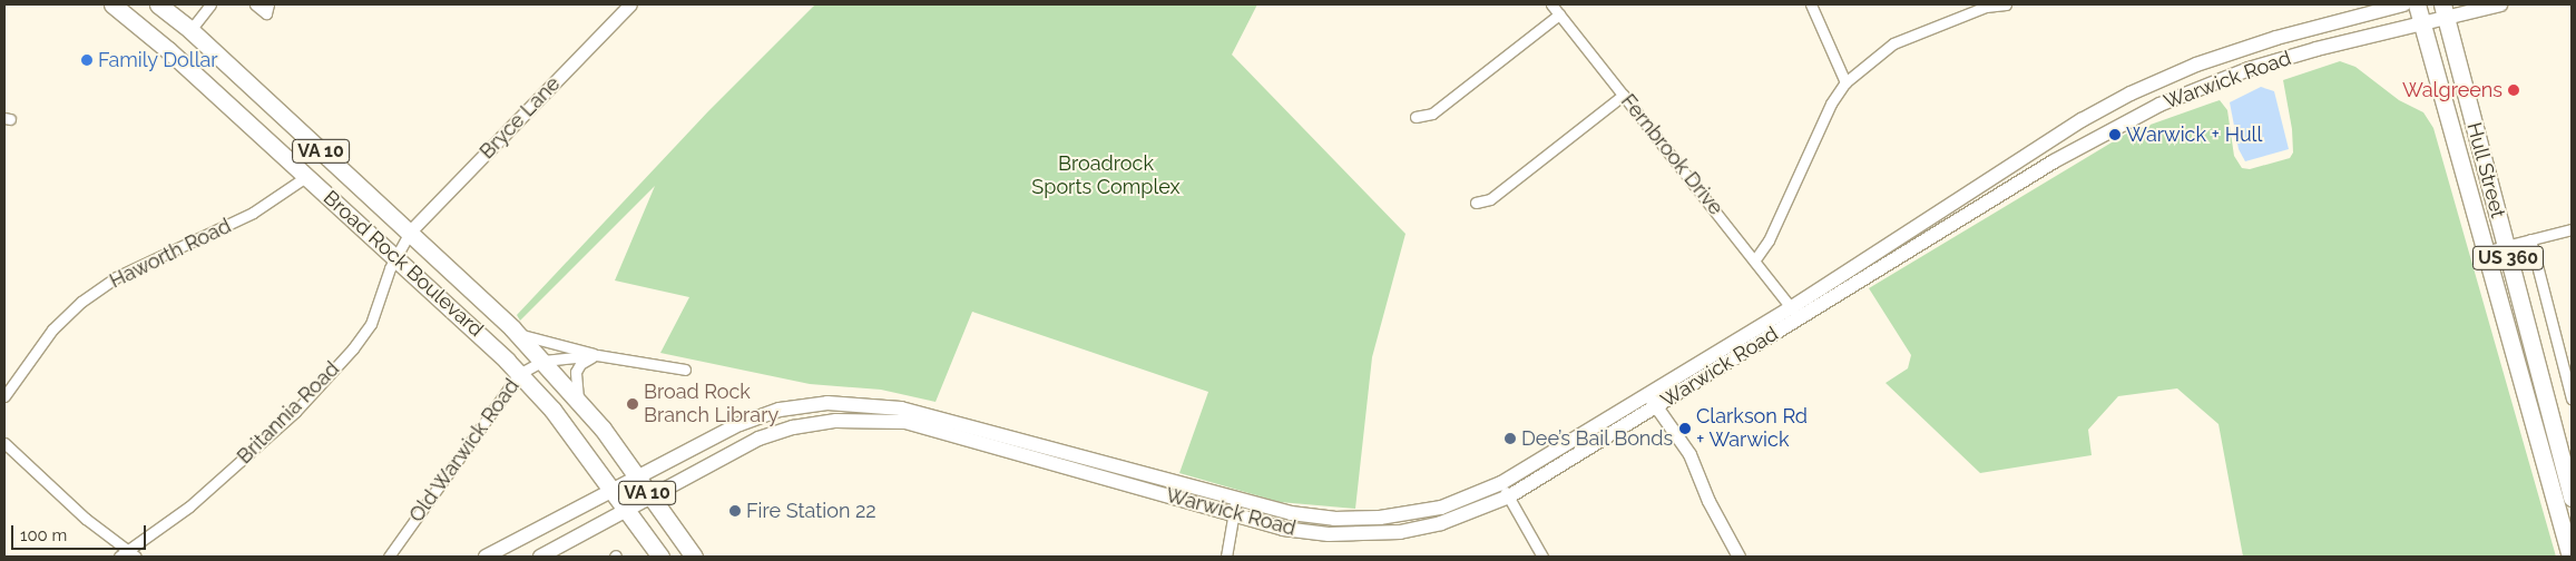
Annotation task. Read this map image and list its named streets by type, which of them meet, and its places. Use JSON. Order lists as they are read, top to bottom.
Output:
{
  "streets": {
    "main road": [
      "Warwick Road",
      "VA 10",
      "Hull Street",
      "US 360",
      "Broad Rock Boulevard"
    ],
    "street": [
      "Bryce Lane",
      "Fernbrook Drive",
      "Haworth Road",
      "Britannia Road",
      "Old Warwick Road"
    ]
  },
  "crossings": [
    ["Warwick Road", "Fernbrook Drive"],
    ["Warwick Road", "Hull Street"],
    ["Warwick Road", "US 360"],
    ["Warwick Road", "Broad Rock Boulevard"],
    ["Bryce Lane", "Broad Rock Boulevard"],
    ["Bryce Lane", "Britannia Road"],
    ["Haworth Road", "Broad Rock Boulevard"],
    ["Broad Rock Boulevard", "Britannia Road"],
    ["Broad Rock Boulevard", "Old Warwick Road"]
  ],
  "parks": ["Broadrock Sports Complex"],
  "places": [
    "Family Dollar",
    "Walgreens",
    "Warwick + Hull",
    "Broad Rock Branch Library",
    "Clarkson Rd + Warwick",
    "Dee’s Bail Bonds",
    "Fire Station 22"
  ],
  "scale_bar": "100 m"
}
